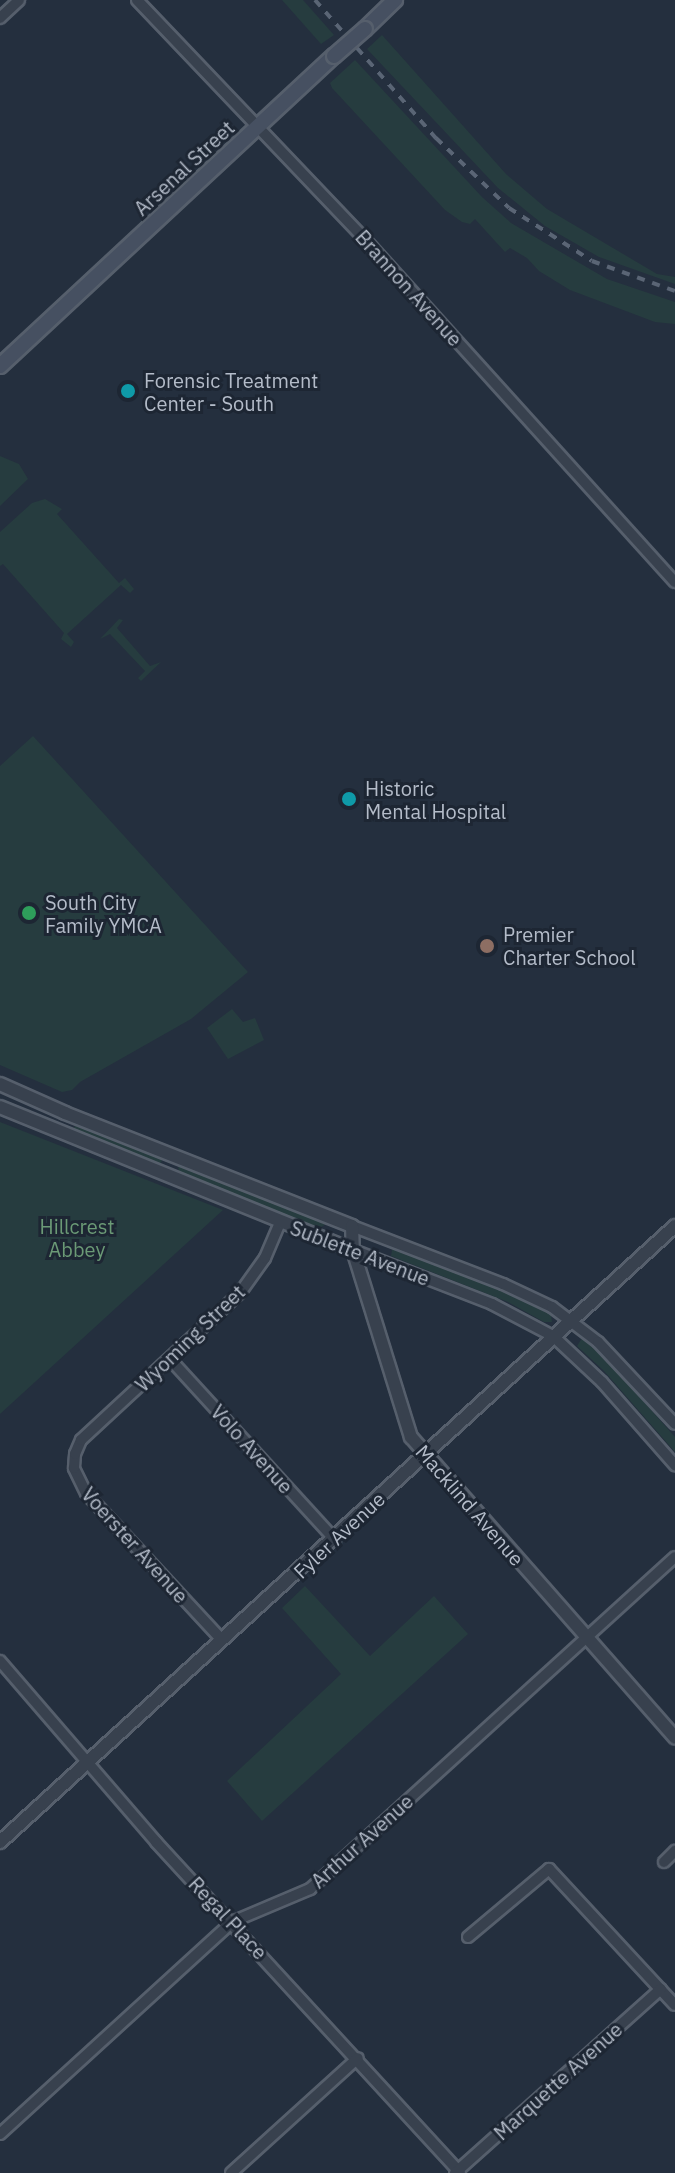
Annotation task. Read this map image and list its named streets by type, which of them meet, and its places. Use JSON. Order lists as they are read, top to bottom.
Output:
{
  "streets": {
    "main road": ["Arsenal Street"],
    "street": [
      "Brannon Avenue",
      "Sublette Avenue",
      "Wyoming Street",
      "Volo Avenue",
      "Macklind Avenue",
      "Fyler Avenue",
      "Voerster Avenue",
      "Arthur Avenue",
      "Regal Place",
      "Marquette Avenue"
    ]
  },
  "crossings": [
    ["Arsenal Street", "Brannon Avenue"],
    ["Sublette Avenue", "Wyoming Street"],
    ["Sublette Avenue", "Macklind Avenue"],
    ["Sublette Avenue", "Fyler Avenue"],
    ["Wyoming Street", "Volo Avenue"],
    ["Wyoming Street", "Voerster Avenue"],
    ["Volo Avenue", "Fyler Avenue"],
    ["Macklind Avenue", "Fyler Avenue"],
    ["Macklind Avenue", "Arthur Avenue"],
    ["Fyler Avenue", "Voerster Avenue"],
    ["Fyler Avenue", "Regal Place"],
    ["Arthur Avenue", "Regal Place"],
    ["Regal Place", "Marquette Avenue"]
  ],
  "parks": ["Hillcrest Abbey"],
  "places": [
    "Forensic Treatment Center - South",
    "Historic Mental Hospital",
    "South City Family YMCA",
    "Premier Charter School"
  ]
}
